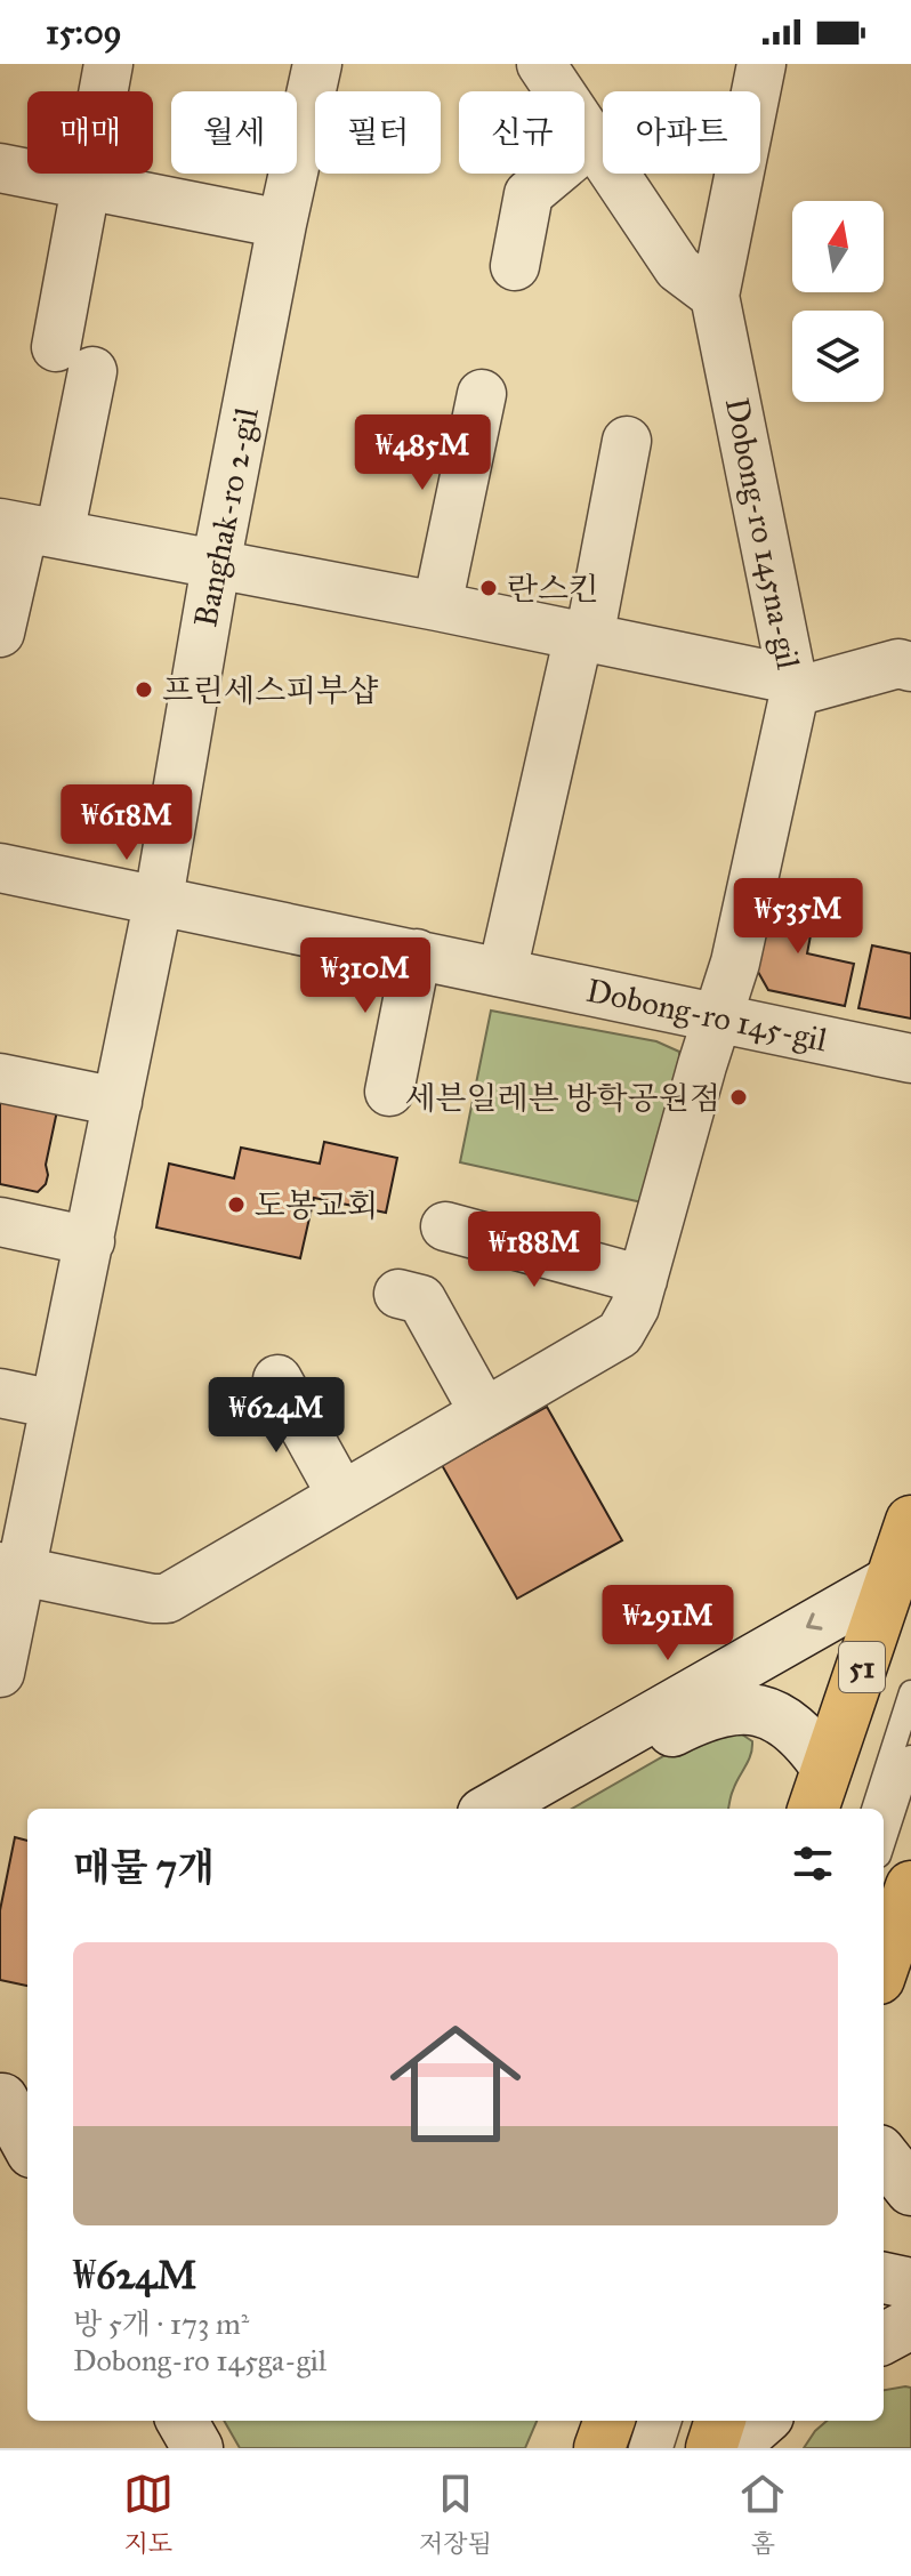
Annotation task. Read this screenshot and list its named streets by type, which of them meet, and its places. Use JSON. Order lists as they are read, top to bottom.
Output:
{
  "streets": {
    "main road": ["51"],
    "street": ["Banghak-ro 2-gil", "Dobong-ro 145na-gil", "Dobong-ro 145-gil"]
  },
  "crossings": [
    ["Banghak-ro 2-gil", "Dobong-ro 145na-gil"],
    ["Banghak-ro 2-gil", "Dobong-ro 145-gil"],
    ["Dobong-ro 145na-gil", "Dobong-ro 145-gil"]
  ],
  "places": [
    "란스킨",
    "프린세스피부샵",
    "세븐일레븐 방학공원점",
    "도봉교회"
  ],
  "north": "top",
  "page": {
    "status": "15:09",
    "chip": [
      "매매",
      "월세",
      "필터",
      "신규",
      "아파트"
    ],
    "price": [
      "₩485M",
      "₩618M",
      "₩535M",
      "₩310M",
      "₩188M",
      "₩624M",
      "₩291M"
    ],
    "heading": "매물 7개",
    "list": [
      {
        "name": "₩624M",
        "note": "방 5개 · 173 m² · Dobong-ro 145ga-gil"
      }
    ],
    "tabs": ["지도", "저장됨", "홈"]
  }
}
